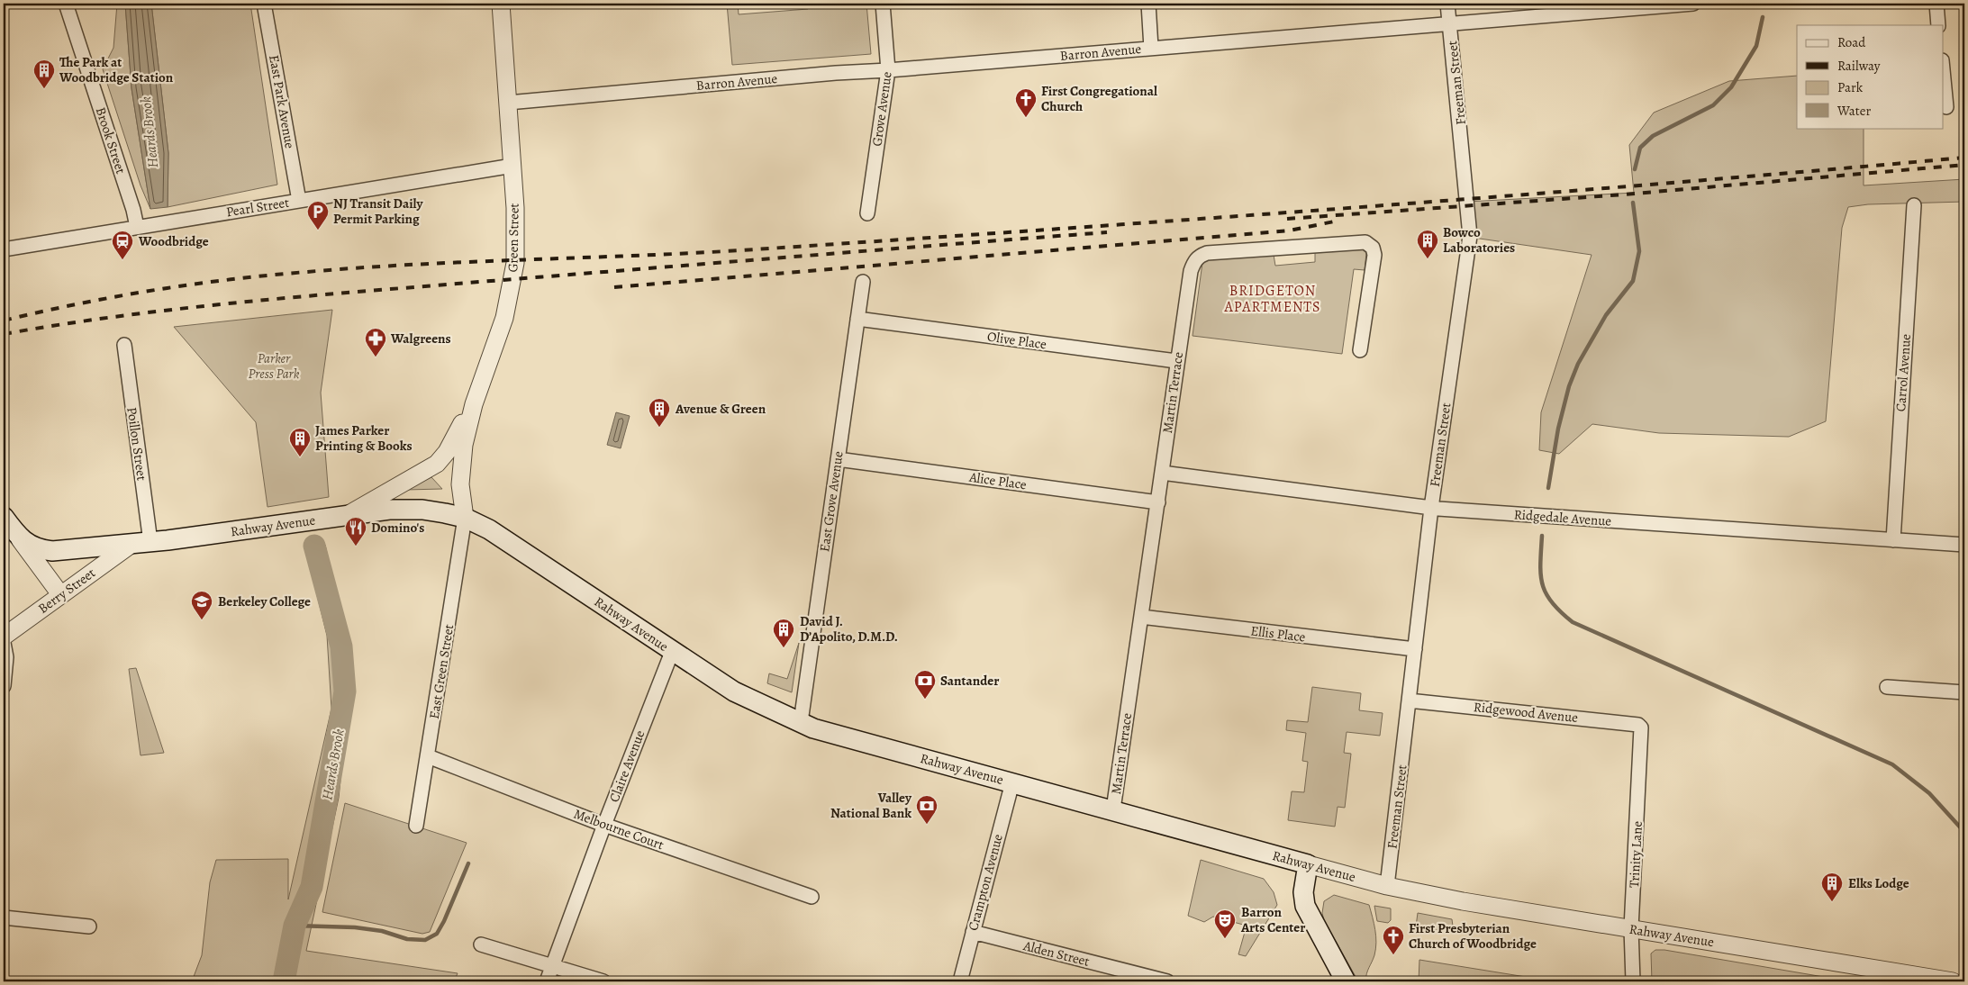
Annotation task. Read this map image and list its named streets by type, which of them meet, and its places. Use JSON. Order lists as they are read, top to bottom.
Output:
{
  "streets": {
    "main road": ["Rahway Avenue"],
    "street": [
      "Barron Avenue",
      "Freeman Street",
      "East Park Avenue",
      "Grove Avenue",
      "Brook Street",
      "Pearl Street",
      "Green Street",
      "Olive Place",
      "Carrol Avenue",
      "Martin Terrace",
      "Poillon Street",
      "Alice Place",
      "East Grove Avenue",
      "Ridgedale Avenue",
      "Berry Street",
      "Ellis Place",
      "East Green Street",
      "Ridgewood Avenue",
      "Claire Avenue",
      "Melbourne Court",
      "Trinity Lane",
      "Crampton Avenue",
      "Alden Street"
    ]
  },
  "crossings": [
    ["Barron Avenue", "Freeman Street"],
    ["Barron Avenue", "Grove Avenue"],
    ["Barron Avenue", "Green Street"],
    ["Freeman Street", "Ridgedale Avenue"],
    ["Freeman Street", "Rahway Avenue"],
    ["Freeman Street", "Ellis Place"],
    ["Freeman Street", "Ridgewood Avenue"],
    ["East Park Avenue", "Pearl Street"],
    ["Brook Street", "Pearl Street"],
    ["Pearl Street", "Green Street"],
    ["Green Street", "Rahway Avenue"],
    ["Green Street", "East Green Street"],
    ["Olive Place", "Martin Terrace"],
    ["Olive Place", "East Grove Avenue"],
    ["Carrol Avenue", "Ridgedale Avenue"],
    ["Martin Terrace", "Alice Place"],
    ["Martin Terrace", "Ridgedale Avenue"],
    ["Martin Terrace", "Rahway Avenue"],
    ["Martin Terrace", "Ellis Place"],
    ["Poillon Street", "Rahway Avenue"],
    ["Alice Place", "East Grove Avenue"],
    ["East Grove Avenue", "Rahway Avenue"],
    ["Rahway Avenue", "Berry Street"],
    ["Rahway Avenue", "East Green Street"],
    ["Rahway Avenue", "Claire Avenue"],
    ["Rahway Avenue", "Trinity Lane"],
    ["Rahway Avenue", "Crampton Avenue"],
    ["East Green Street", "Melbourne Court"],
    ["Ridgewood Avenue", "Trinity Lane"],
    ["Claire Avenue", "Melbourne Court"],
    ["Crampton Avenue", "Alden Street"]
  ],
  "districts": ["BRIDGETON APARTMENTS"],
  "water": ["Heards Brook"],
  "parks": ["Parker Press Park"],
  "places": {
    "building": [
      "The Park at Woodbridge Station",
      "Bowco Laboratories",
      "Avenue & Green",
      "James Parker Printing & Books",
      "David J. D’Apolito, D.M.D.",
      "Elks Lodge"
    ],
    "church": ["First Congregational Church", "First Presbyterian Church of Woodbridge"],
    "parking": ["NJ Transit Daily Permit Parking"],
    "station": ["Woodbridge"],
    "pharmacy": ["Walgreens"],
    "restaurant": ["Domino's"],
    "school or university": ["Berkeley College"],
    "bank": ["Santander", "Valley National Bank"],
    "theatre": ["Barron Arts Center"]
  },
  "legend": [
    "Road",
    "Railway",
    "Park",
    "Water"
  ]
}
